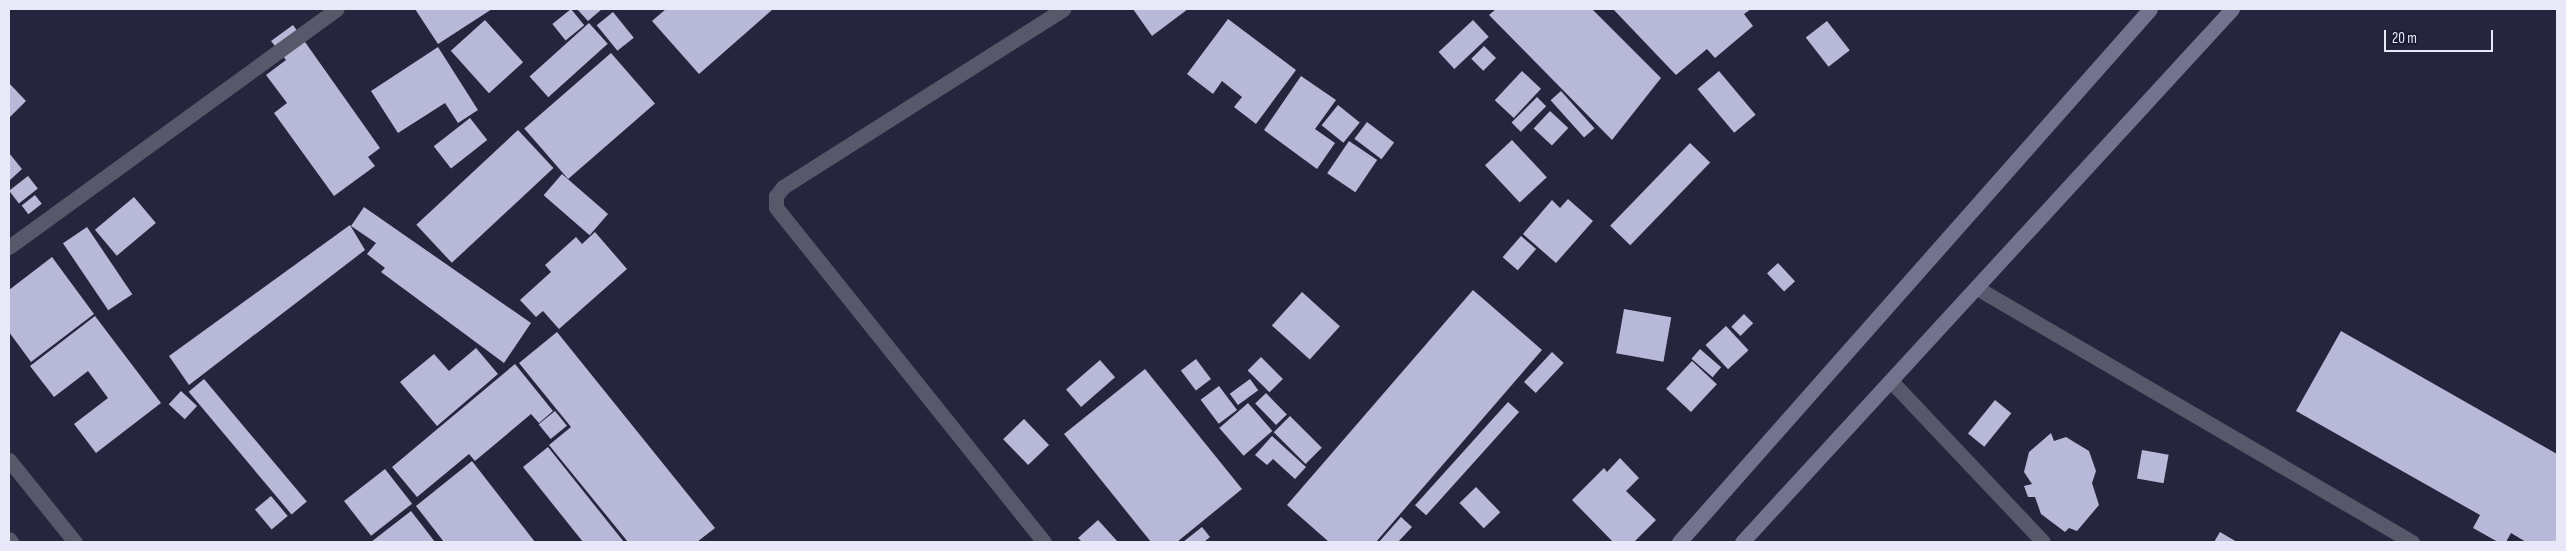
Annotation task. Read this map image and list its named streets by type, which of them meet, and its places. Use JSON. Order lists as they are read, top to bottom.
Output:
{
  "scale_bar": "20 m"
}
